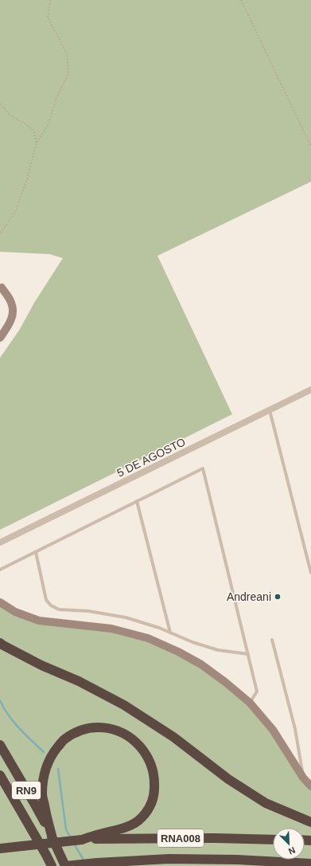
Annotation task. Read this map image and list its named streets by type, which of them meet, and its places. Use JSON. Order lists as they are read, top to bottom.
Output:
{
  "streets": {
    "highway": ["RN9", "RNA008"],
    "street": ["5 DE AGOSTO"]
  },
  "crossings": [
    ["RN9", "RNA008"]
  ],
  "places": ["Andreani"],
  "north": "bottom right"
}
